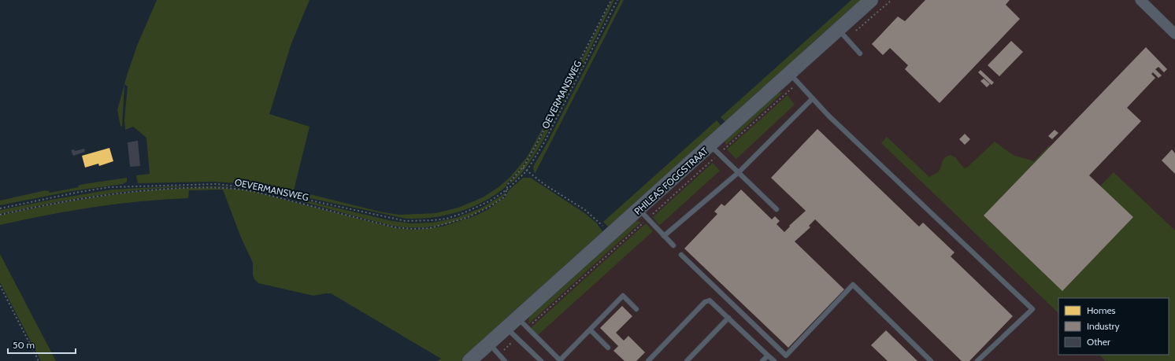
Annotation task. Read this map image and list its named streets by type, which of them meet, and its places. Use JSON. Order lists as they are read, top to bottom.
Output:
{
  "streets": {
    "street": ["PHILEAS FOGGSTRAAT"],
    "path": ["OEVERMANSWEG"]
  },
  "legend": ["Homes", "Industry", "Other"],
  "scale_bar": "50 m"
}
